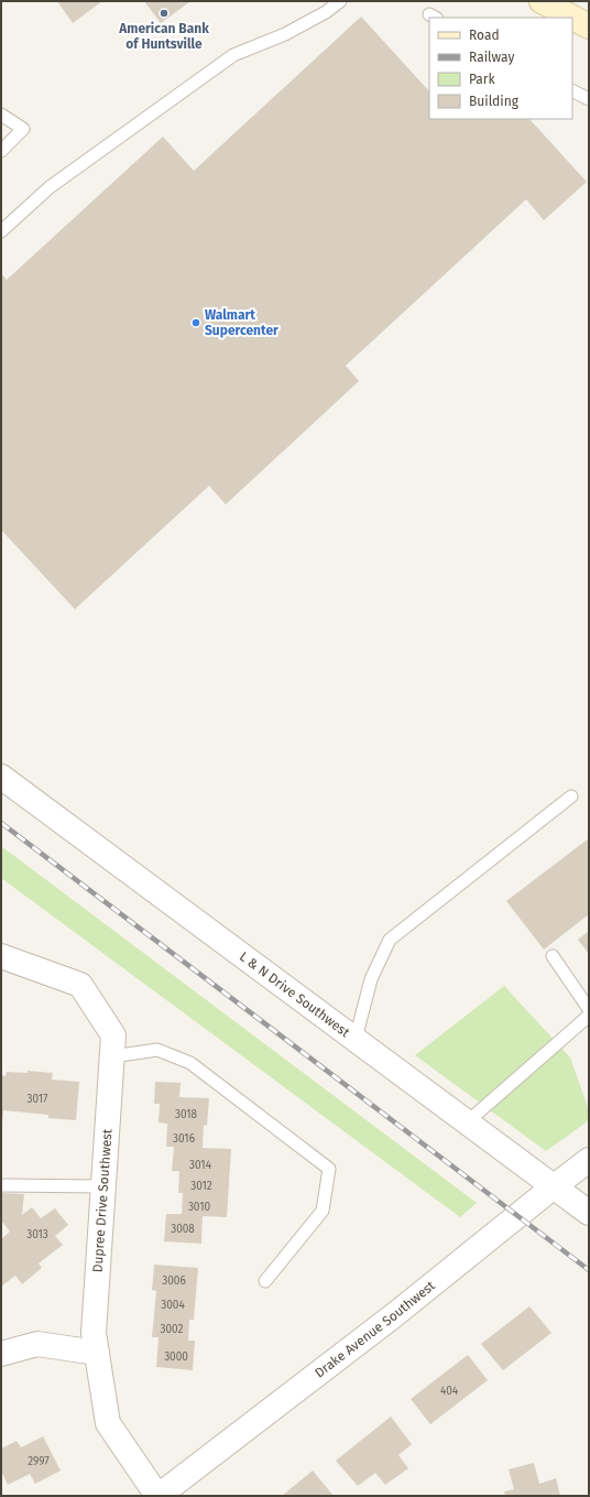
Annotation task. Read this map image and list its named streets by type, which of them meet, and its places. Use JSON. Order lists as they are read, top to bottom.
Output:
{
  "streets": {
    "street": ["L & N Drive Southwest", "Dupree Drive Southwest", "Drake Avenue Southwest"]
  },
  "crossings": [
    ["L & N Drive Southwest", "Drake Avenue Southwest"],
    ["Dupree Drive Southwest", "Drake Avenue Southwest"]
  ],
  "places": ["American Bank of Huntsville", "Walmart Supercenter"],
  "house_numbers": [
    "3017",
    "3018",
    "3016",
    "3014",
    "3012",
    "3010",
    "3008",
    "3013",
    "3006",
    "3004",
    "3002",
    "3000",
    "404",
    "2997"
  ],
  "legend": [
    "Road",
    "Railway",
    "Park",
    "Building"
  ]
}
